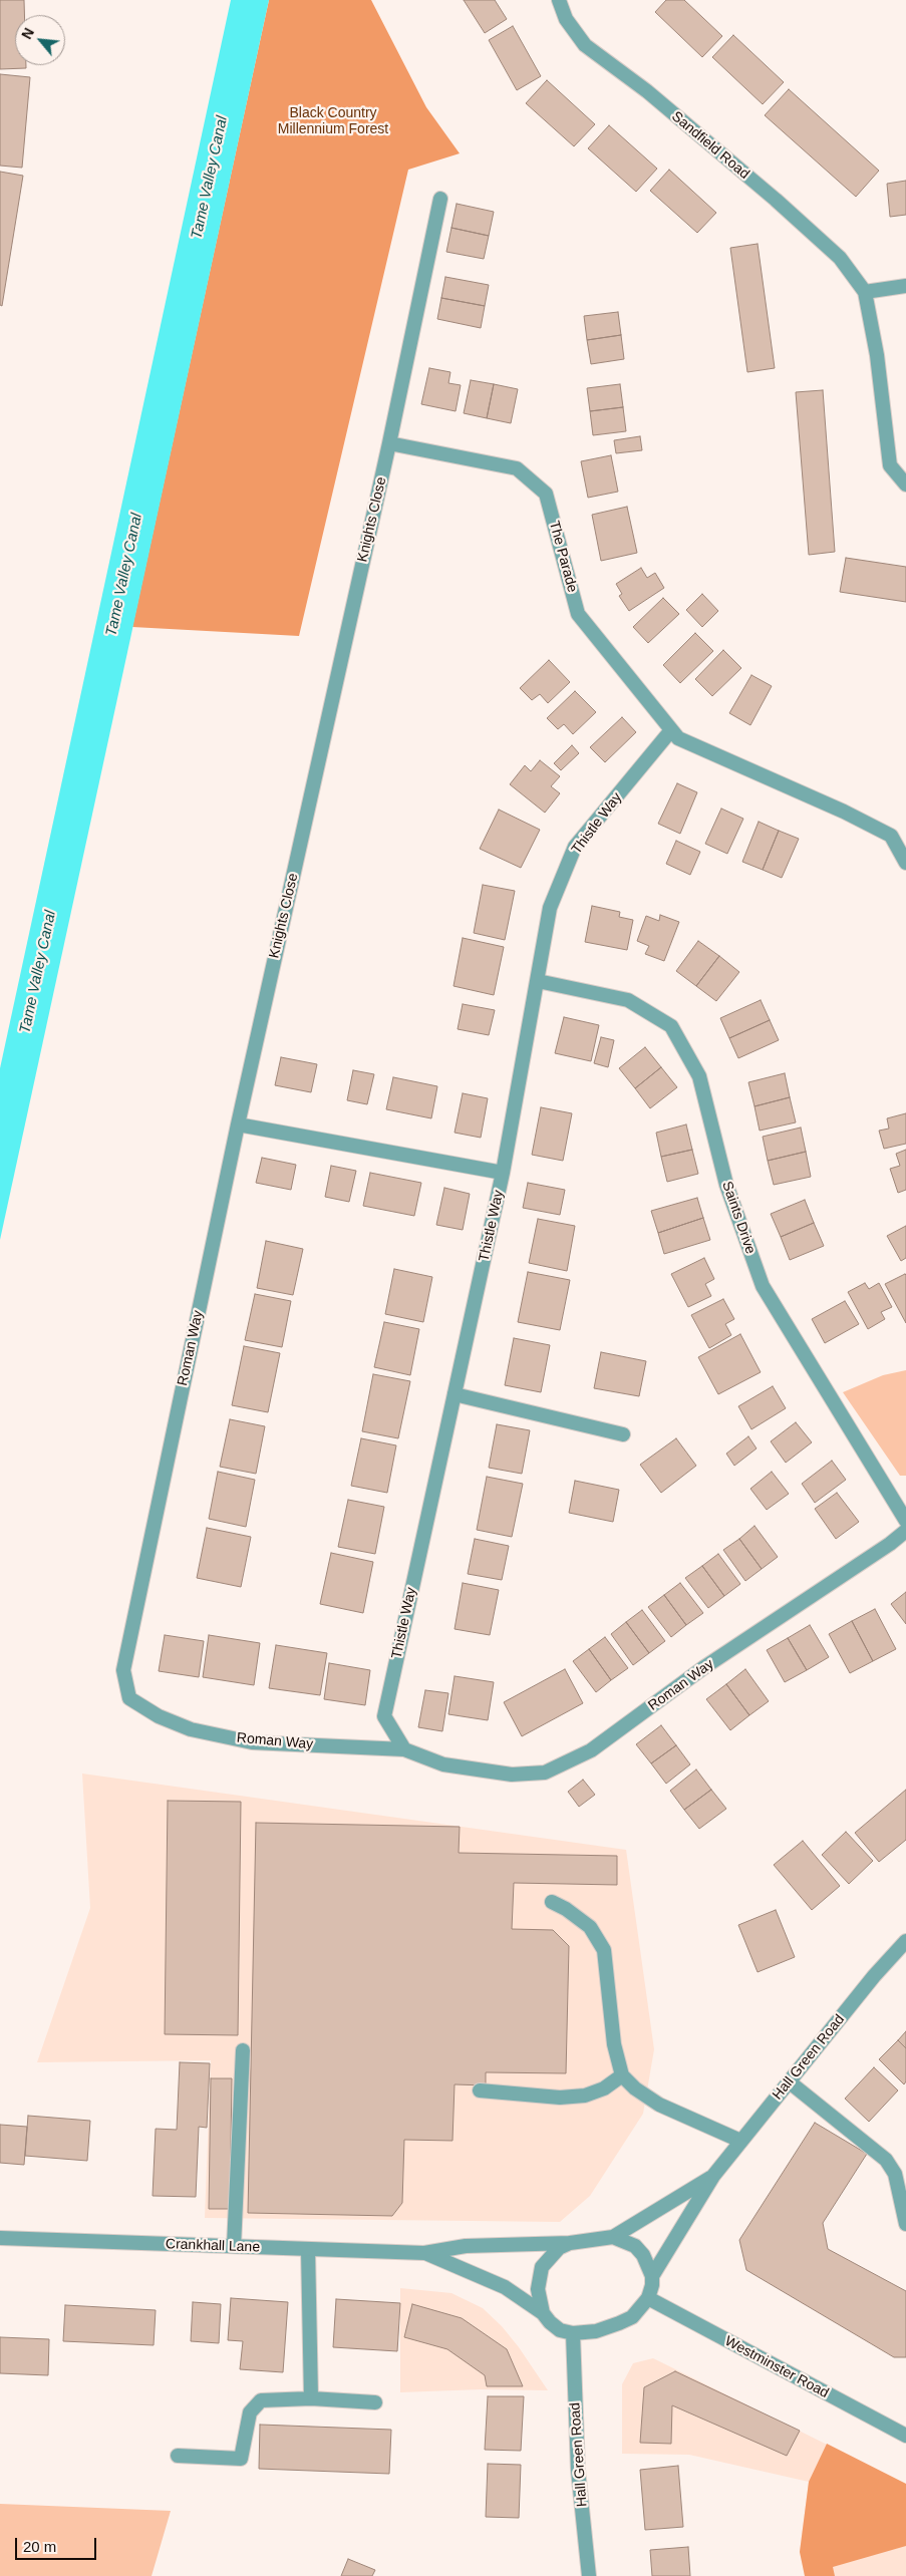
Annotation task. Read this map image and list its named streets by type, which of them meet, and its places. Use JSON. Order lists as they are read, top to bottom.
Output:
{
  "streets": {
    "street": [
      "Sandfield Road",
      "Knights Close",
      "The Parade",
      "Thistle Way",
      "Saints Drive",
      "Roman Way",
      "Hall Green Road",
      "Crankhall Lane",
      "Westminster Road"
    ]
  },
  "crossings": [
    ["Knights Close", "The Parade"],
    ["Knights Close", "Roman Way"],
    ["The Parade", "Thistle Way"],
    ["Thistle Way", "Saints Drive"],
    ["Thistle Way", "Roman Way"],
    ["Hall Green Road", "Crankhall Lane"],
    ["Hall Green Road", "Westminster Road"],
    ["Crankhall Lane", "Westminster Road"]
  ],
  "water": ["Tame Valley Canal"],
  "parks": ["Black Country Millennium Forest"],
  "scale_bar": "20 m",
  "north": "top left"
}
